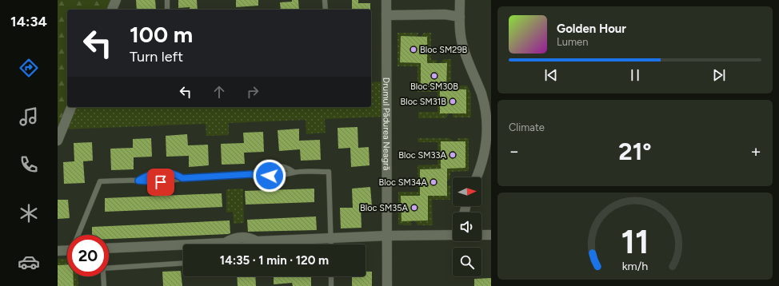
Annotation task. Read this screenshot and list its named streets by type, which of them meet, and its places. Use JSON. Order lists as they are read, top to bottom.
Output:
{
  "streets": {
    "street": ["Drumul Pădurea Neagră"]
  },
  "places": [
    "Bloc SM29B",
    "Bloc SM30B",
    "Bloc SM31B",
    "Bloc SM33A",
    "Bloc SM34A",
    "Bloc SM35A"
  ],
  "north": "right",
  "page": {
    "tabs": "14:34",
    "turn": ["100 m", "Turn left"],
    "song": ["Golden Hour", "Lumen"],
    "tile": "Climate",
    "heat": ["−", "21°", "+"],
    "limit": "20",
    "trip": "14:35 · 1 min · 120 m",
    "gauge": ["11", "km/h"]
  }
}
